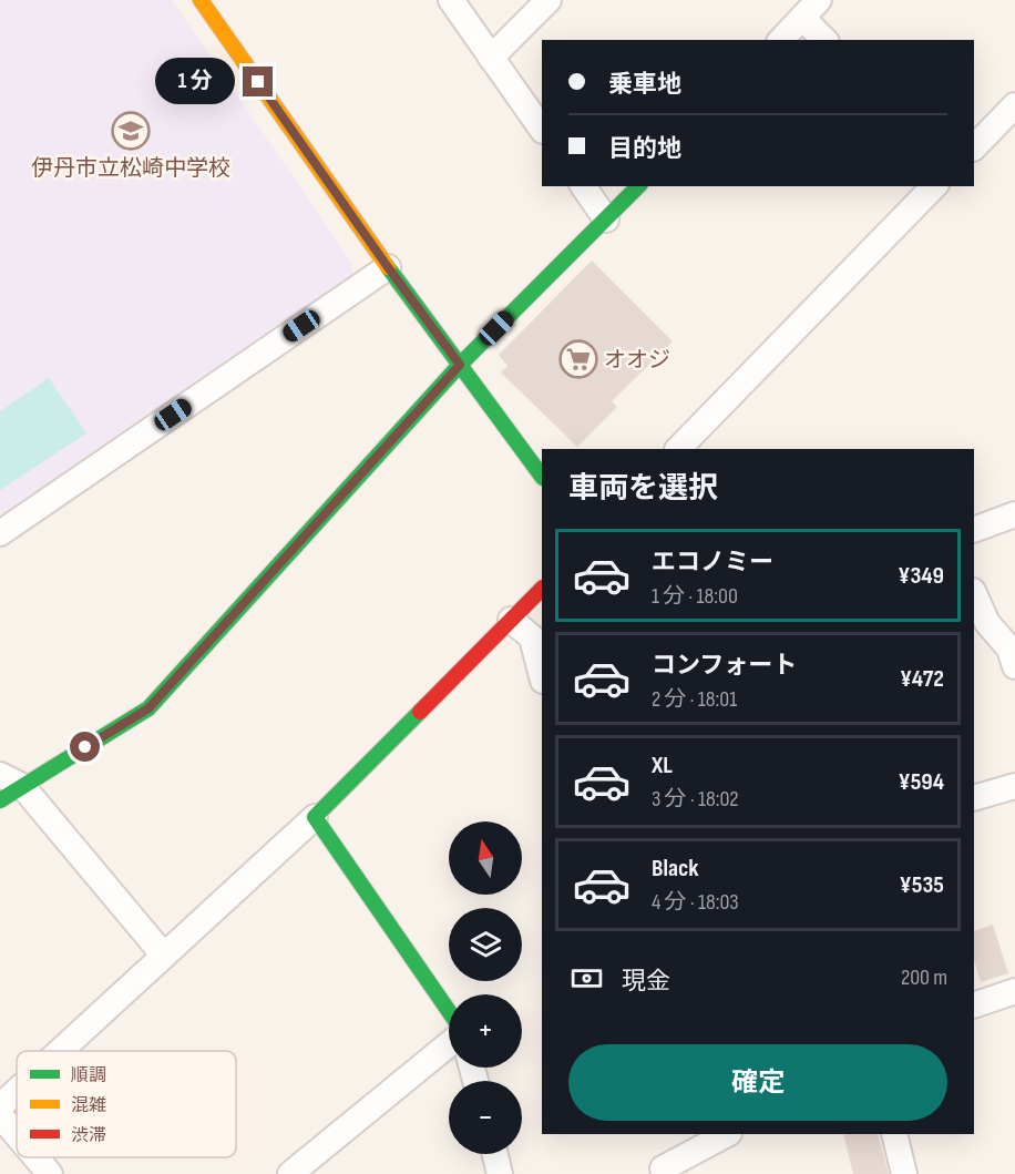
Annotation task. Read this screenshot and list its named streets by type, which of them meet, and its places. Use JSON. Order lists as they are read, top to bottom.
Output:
{
  "places": {
    "school or university": ["伊丹市立松崎中学校"],
    "supermarket": ["オオジ"]
  },
  "legend": ["順調", "混雑", "渋滞"],
  "north": "top",
  "page": {
    "banner": ["乗車地", "目的地"],
    "bubble": "1 分",
    "heading": "車両を選択",
    "list": [
      {
        "name": "エコノミー",
        "note": "1 分 · 18:00",
        "value": "¥349"
      },
      {
        "name": "コンフォート",
        "note": "2 分 · 18:01",
        "value": "¥472"
      },
      {
        "name": "XL",
        "note": "3 分 · 18:02",
        "value": "¥594"
      },
      {
        "name": "Black",
        "note": "4 分 · 18:03",
        "value": "¥535"
      }
    ],
    "map_buttons": ["+", "−"],
    "pay": ["現金", "200 m"],
    "buttons": "確定"
  }
}
